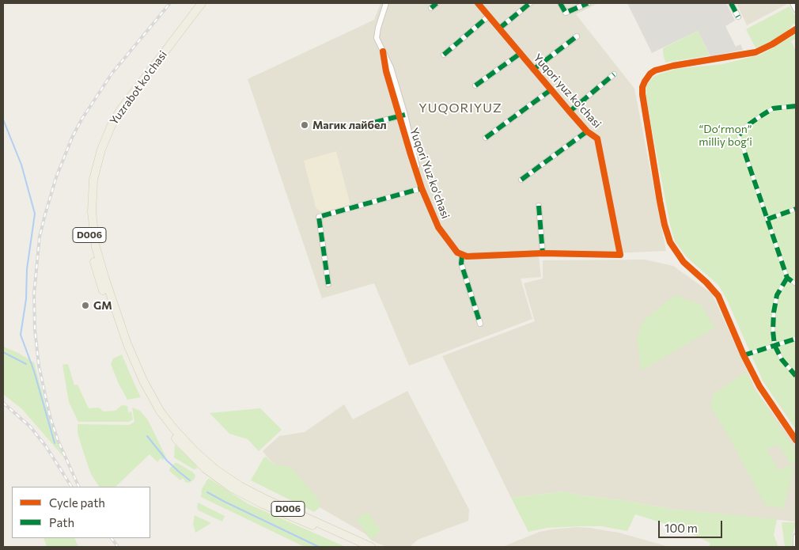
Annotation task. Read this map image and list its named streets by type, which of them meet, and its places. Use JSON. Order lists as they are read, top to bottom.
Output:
{
  "streets": {
    "main road": ["Yuzrabot ko'chasi", "D006"],
    "street": ["Yuqori yuz ko'chasi", "Yuqori Yuz ko'chasi"]
  },
  "districts": ["YUQORIYUZ"],
  "parks": ["“Do‘rmon” milliy bog‘i"],
  "places": ["Магик лайбел", "GM"],
  "legend": ["Cycle path", "Path"],
  "scale_bar": "100 m"
}
